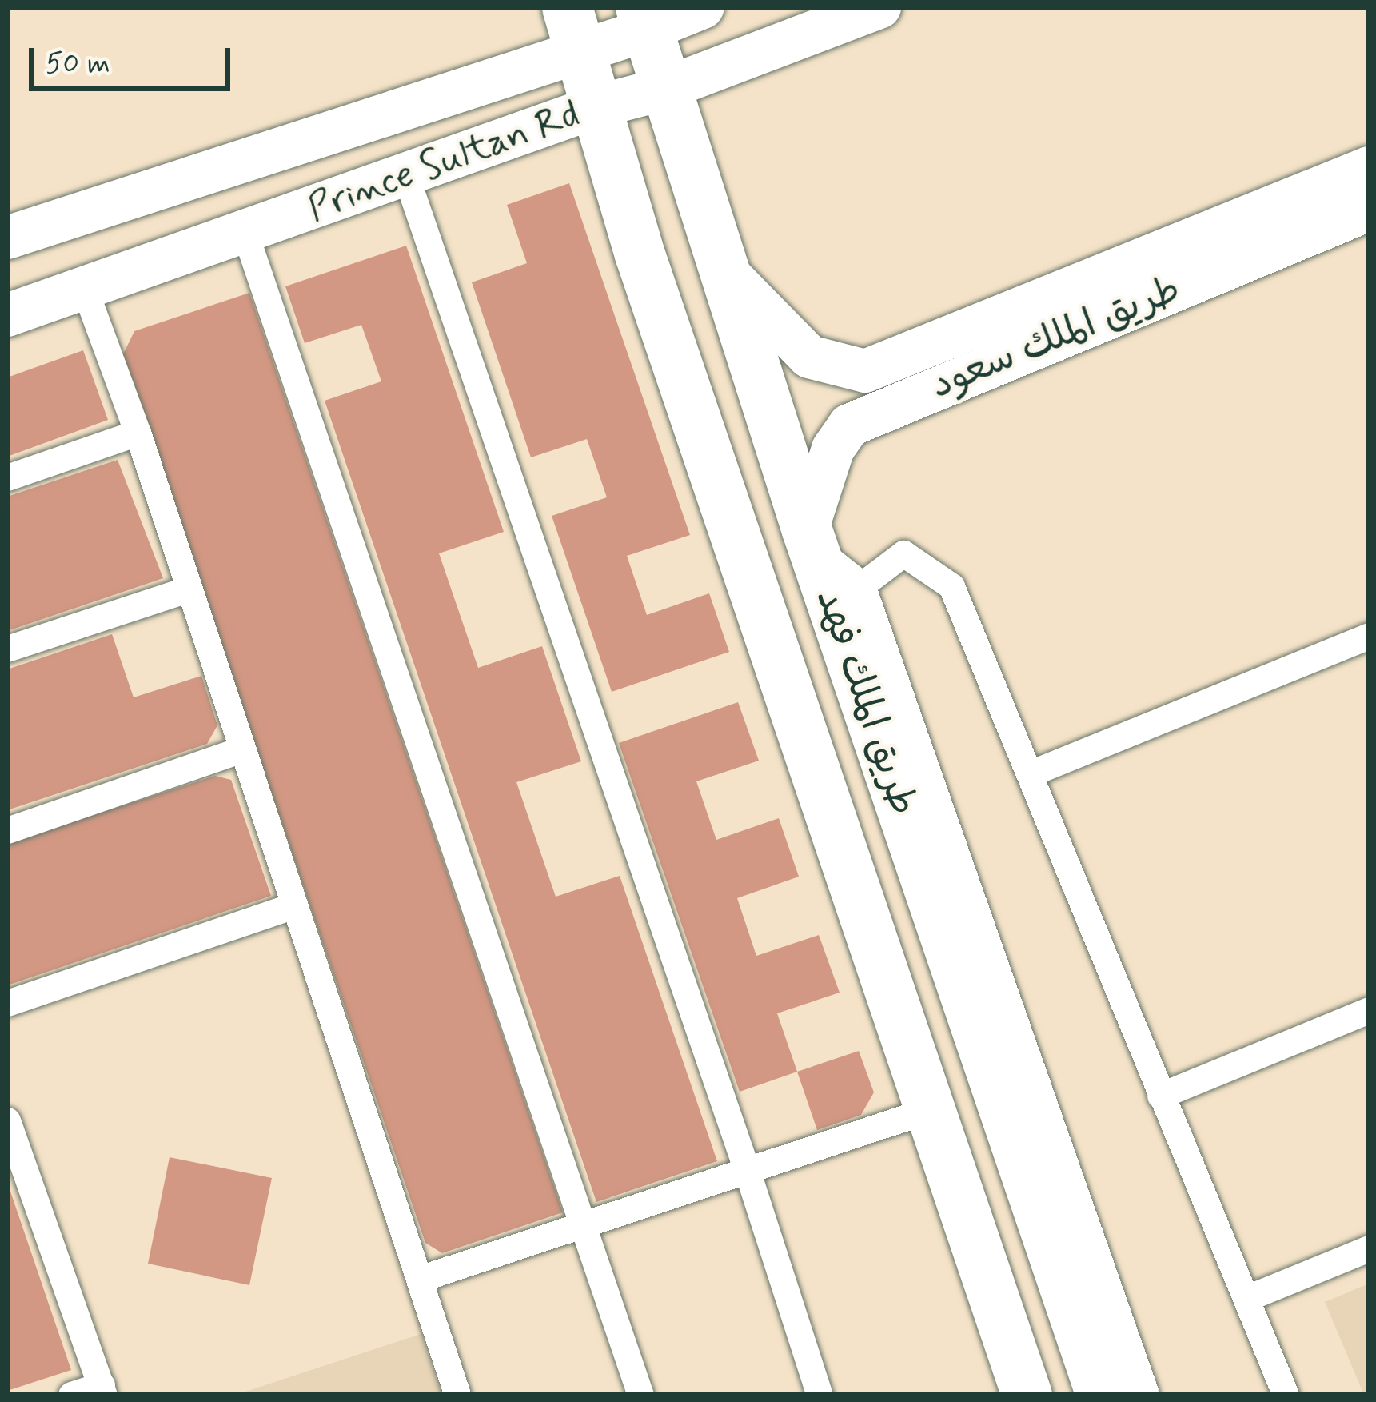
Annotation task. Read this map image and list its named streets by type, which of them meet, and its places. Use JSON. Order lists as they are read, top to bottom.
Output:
{
  "streets": {
    "highway": ["طريق الملك فهد"],
    "main road": ["Prince Sultan Rd", "طريق الملك سعود"]
  },
  "crossings": [
    ["Prince Sultan Rd", "طريق الملك فهد"],
    ["طريق الملك سعود", "طريق الملك فهد"]
  ],
  "scale_bar": "50 m"
}
